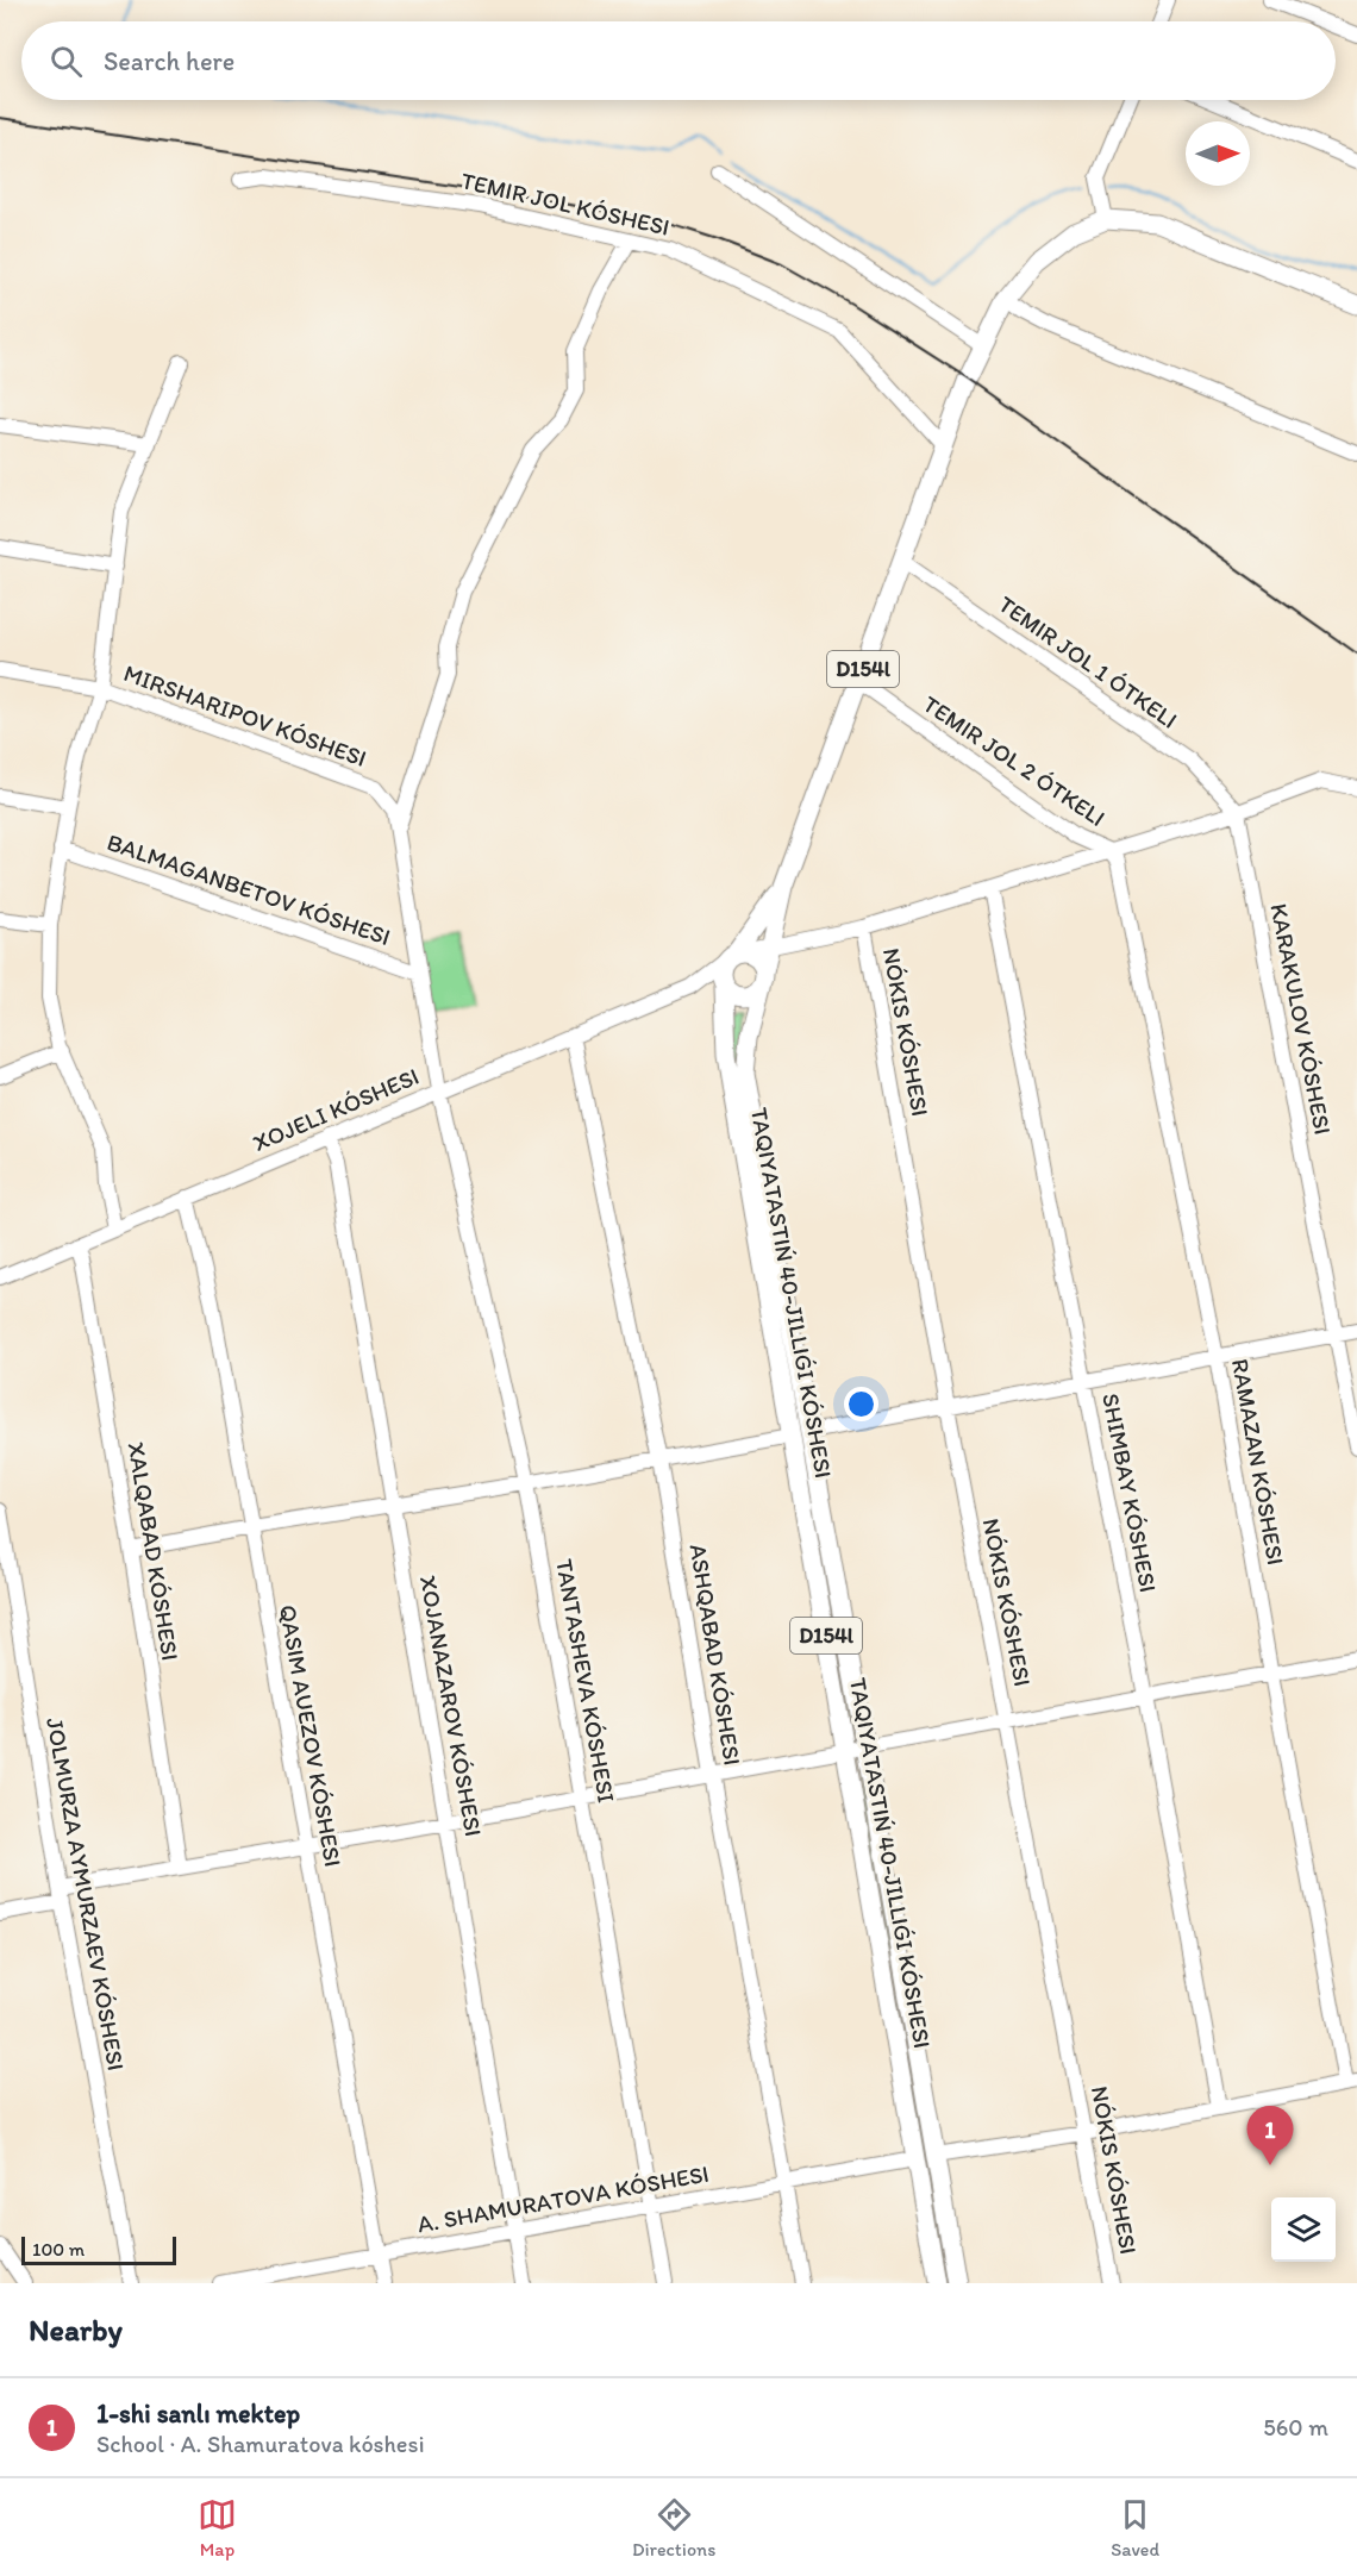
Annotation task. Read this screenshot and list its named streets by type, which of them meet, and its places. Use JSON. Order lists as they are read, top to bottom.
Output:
{
  "streets": {
    "main road": ["D154l"],
    "street": [
      "TEMIR JOL KÓSHESI",
      "TEMIR JOL 1 ÓTKELI",
      "MIRSHARIPOV KÓSHESI",
      "TEMIR JOL 2 ÓTKELI",
      "BALMAGANBETOV KÓSHESI",
      "KARAKULOV KÓSHESI",
      "NÓKIS KÓSHESI",
      "XOJELI KÓSHESI",
      "RAMAZAN KÓSHESI",
      "XALQABAD KÓSHESI",
      "ASHQABAD KÓSHESI",
      "TANTASHEVA KÓSHESI",
      "XOJANAZAROV KÓSHESI",
      "JOLMURZA AYMURZAEV KÓSHESI",
      "A. SHAMURATOVA KÓSHESI"
    ]
  },
  "crossings": [
    ["TEMIR JOL KÓSHESI", "D154l"],
    ["TEMIR JOL 1 ÓTKELI", "D154l"],
    ["TEMIR JOL 1 ÓTKELI", "KARAKULOV KÓSHESI"],
    ["D154l", "TEMIR JOL 2 ÓTKELI"],
    ["D154l", "A. SHAMURATOVA KÓSHESI"],
    ["MIRSHARIPOV KÓSHESI", "BALMAGANBETOV KÓSHESI"],
    ["MIRSHARIPOV KÓSHESI", "XOJELI KÓSHESI"],
    ["MIRSHARIPOV KÓSHESI", "TANTASHEVA KÓSHESI"],
    ["TEMIR JOL 2 ÓTKELI", "RAMAZAN KÓSHESI"],
    ["XOJELI KÓSHESI", "XALQABAD KÓSHESI"],
    ["XOJELI KÓSHESI", "ASHQABAD KÓSHESI"],
    ["XOJELI KÓSHESI", "TANTASHEVA KÓSHESI"],
    ["XOJELI KÓSHESI", "XOJANAZAROV KÓSHESI"],
    ["ASHQABAD KÓSHESI", "A. SHAMURATOVA KÓSHESI"],
    ["TANTASHEVA KÓSHESI", "A. SHAMURATOVA KÓSHESI"],
    ["XOJANAZAROV KÓSHESI", "A. SHAMURATOVA KÓSHESI"]
  ],
  "scale_bar": "100 m",
  "north": "right",
  "page": {
    "search": "Search here",
    "pins": "1",
    "scale": "100 m",
    "heading": "Nearby",
    "list": [
      {
        "mark": "1",
        "name": "1-shi sanlı mektep",
        "note": "School · A. Shamuratova kóshesi",
        "value": "560 m"
      }
    ],
    "nav": ["Map", "Directions", "Saved"]
  }
}
